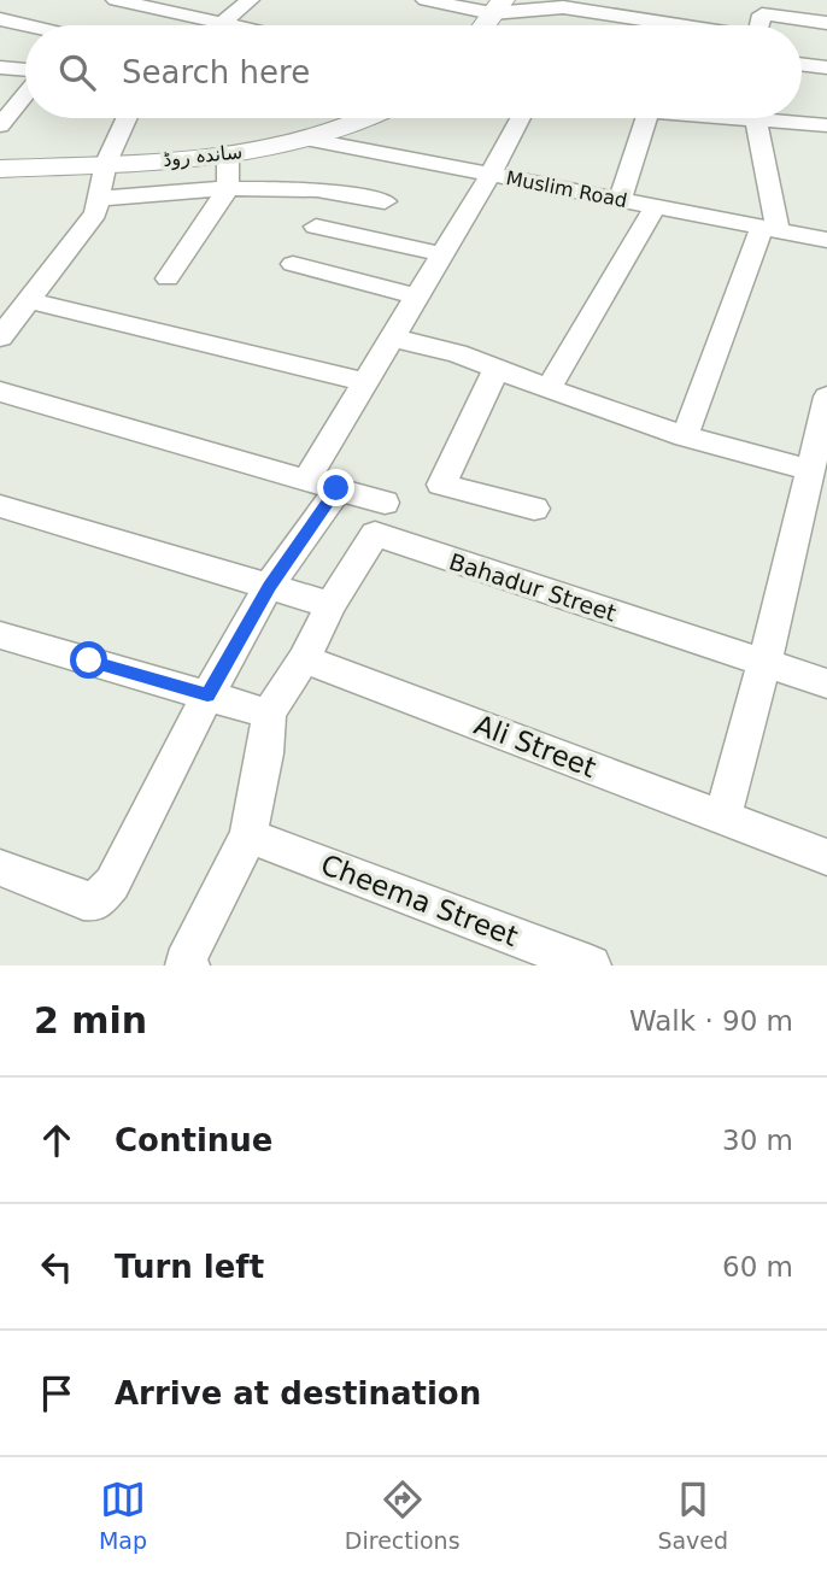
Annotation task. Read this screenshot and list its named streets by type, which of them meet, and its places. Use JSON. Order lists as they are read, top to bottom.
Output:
{
  "streets": {
    "main road": ["ساندہ روڈ"],
    "street": [
      "Muslim Road",
      "Bahadur Street",
      "Ali Street",
      "Cheema Street"
    ]
  },
  "crossings": [
    ["ساندہ روڈ", "Muslim Road"],
    ["Bahadur Street", "Ali Street"]
  ],
  "page": {
    "search": "Search here",
    "heading": ["2 min", "Walk · 90 m"],
    "list": [
      ["Continue", "30 m"],
      ["Turn left", "60 m"],
      "Arrive at destination"
    ],
    "nav": ["Map", "Directions", "Saved"]
  }
}
